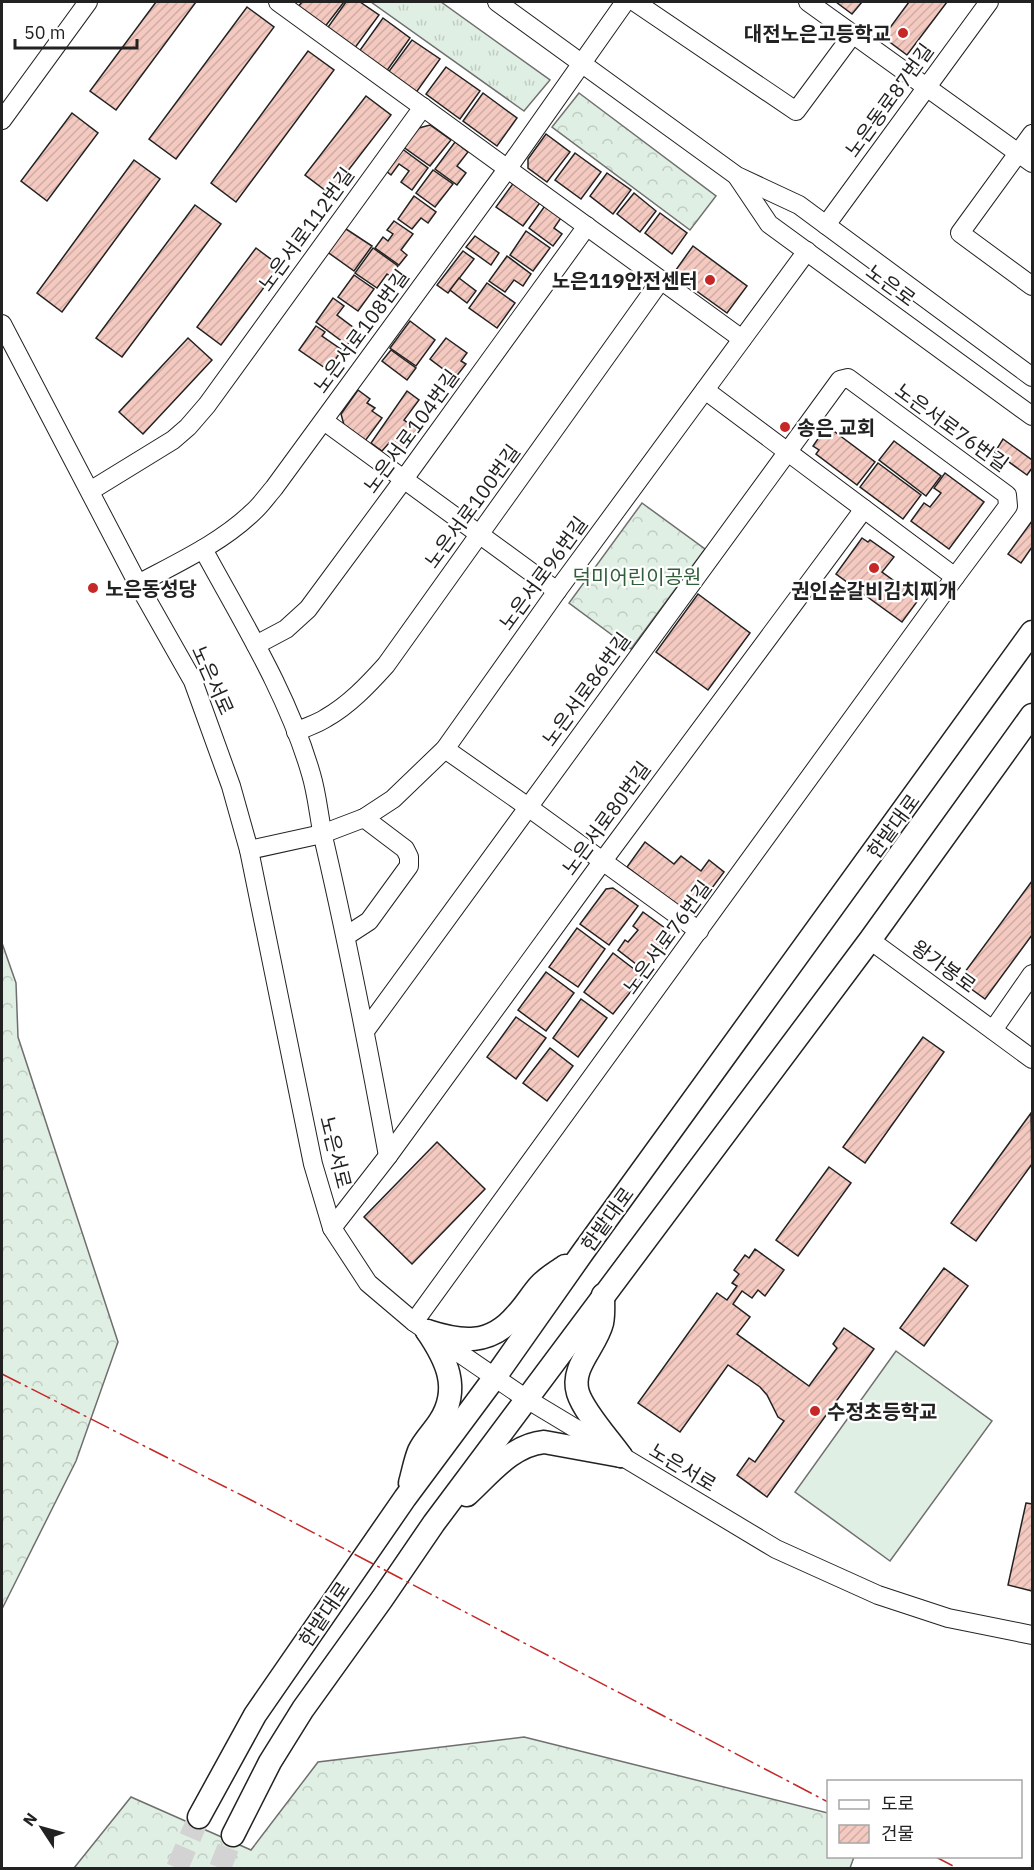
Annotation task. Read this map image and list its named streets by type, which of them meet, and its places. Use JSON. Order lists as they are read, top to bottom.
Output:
{
  "streets": {
    "main road": ["한밭대로"],
    "street": [
      "노은동로87번길",
      "노은서로112번길",
      "노은로",
      "노은서로108번길",
      "노은서로76번길",
      "노은서로104번길",
      "노은서로100번길",
      "노은서로96번길",
      "노은서로",
      "노은서로86번길",
      "노은서로80번길",
      "왕가봉로"
    ]
  },
  "crossings": [
    ["노은동로87번길", "노은로"],
    ["노은서로112번길", "노은서로"],
    ["노은로", "노은서로108번길"],
    ["노은로", "노은서로96번길"],
    ["노은서로108번길", "노은서로"],
    ["노은서로76번길", "노은서로"],
    ["노은서로76번길", "노은서로86번길"],
    ["노은서로96번길", "노은서로"],
    ["노은서로", "노은서로80번길"],
    ["노은서로", "한밭대로"],
    ["한밭대로", "왕가봉로"]
  ],
  "parks": ["덕미어린이공원"],
  "places": [
    "대전노은고등학교",
    "노은119안전센터",
    "송은 교회",
    "권인순갈비김치찌개",
    "노은동성당",
    "수정초등학교"
  ],
  "legend": ["도로", "건물"],
  "scale_bar": "50 m",
  "north": "top left"
}
